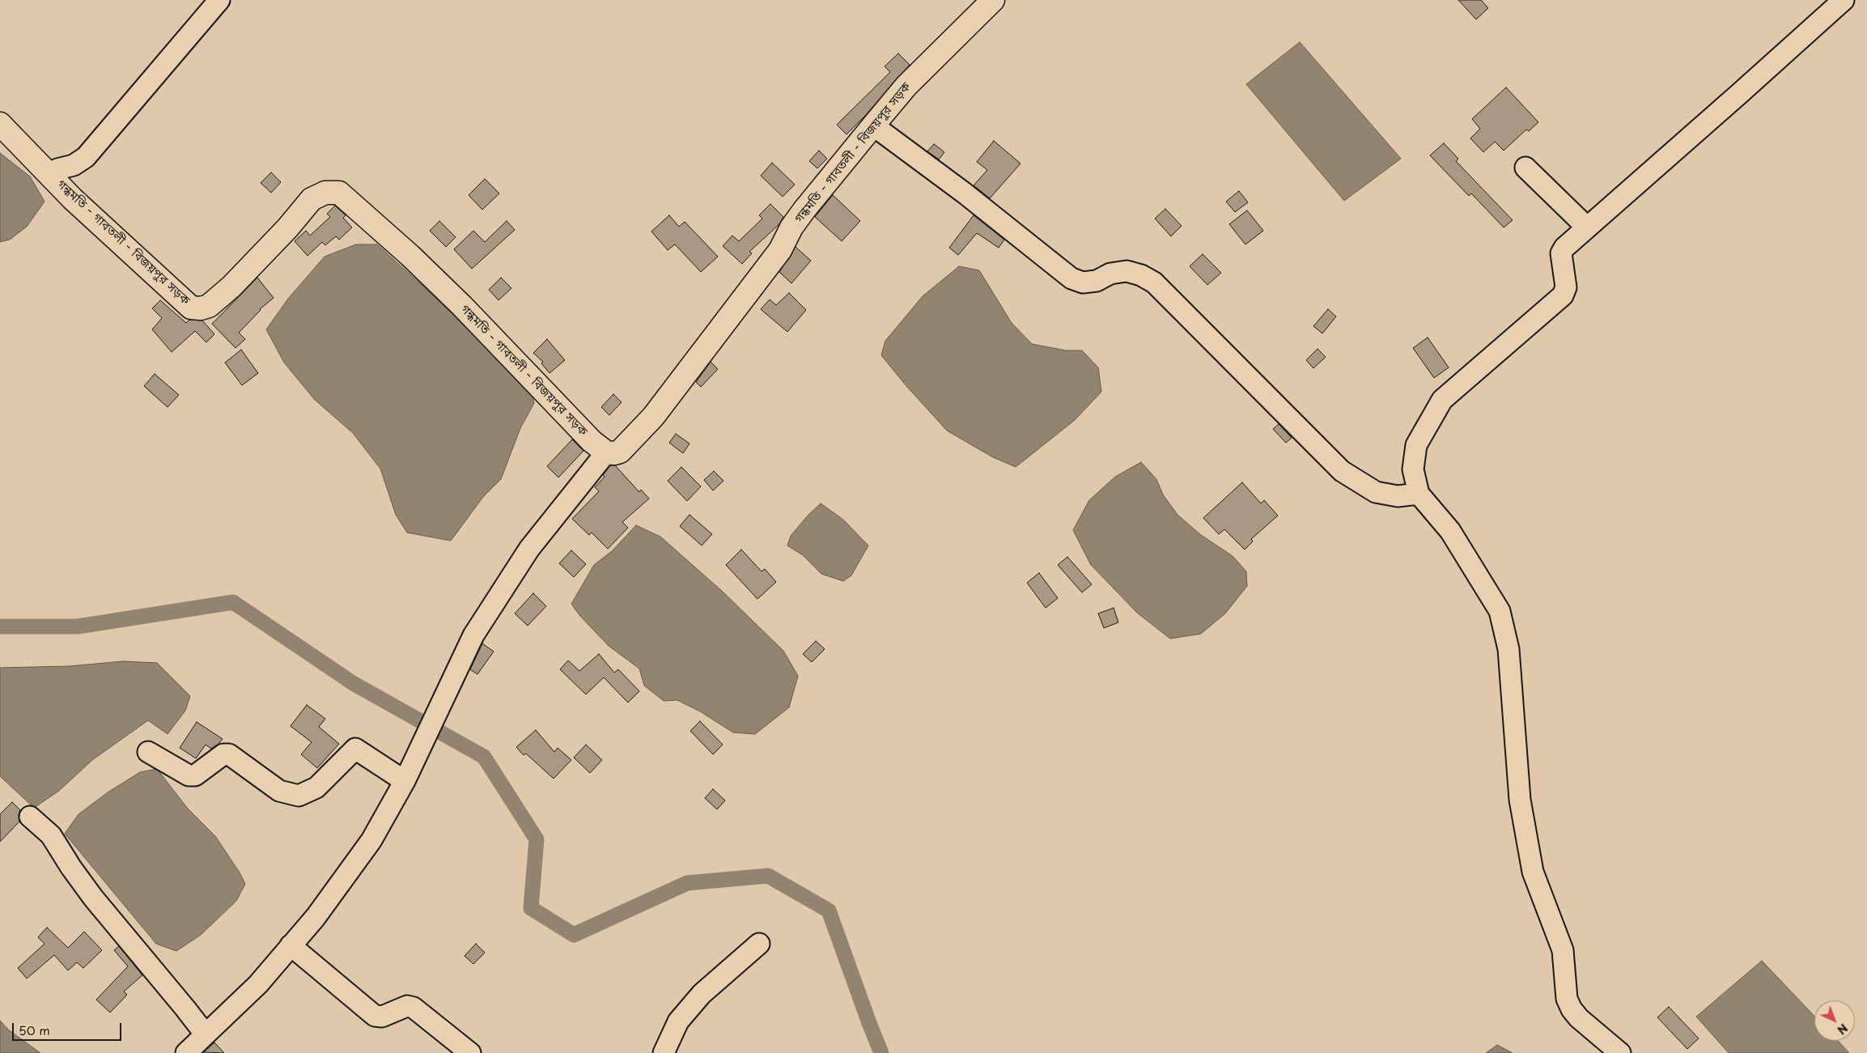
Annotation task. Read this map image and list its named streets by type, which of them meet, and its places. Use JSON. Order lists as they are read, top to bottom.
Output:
{
  "streets": {
    "main road": ["গন্ধমতি - গাবতলী - বিজয়পুর সড়ক"]
  },
  "scale_bar": "50 m",
  "north": "bottom right"
}
